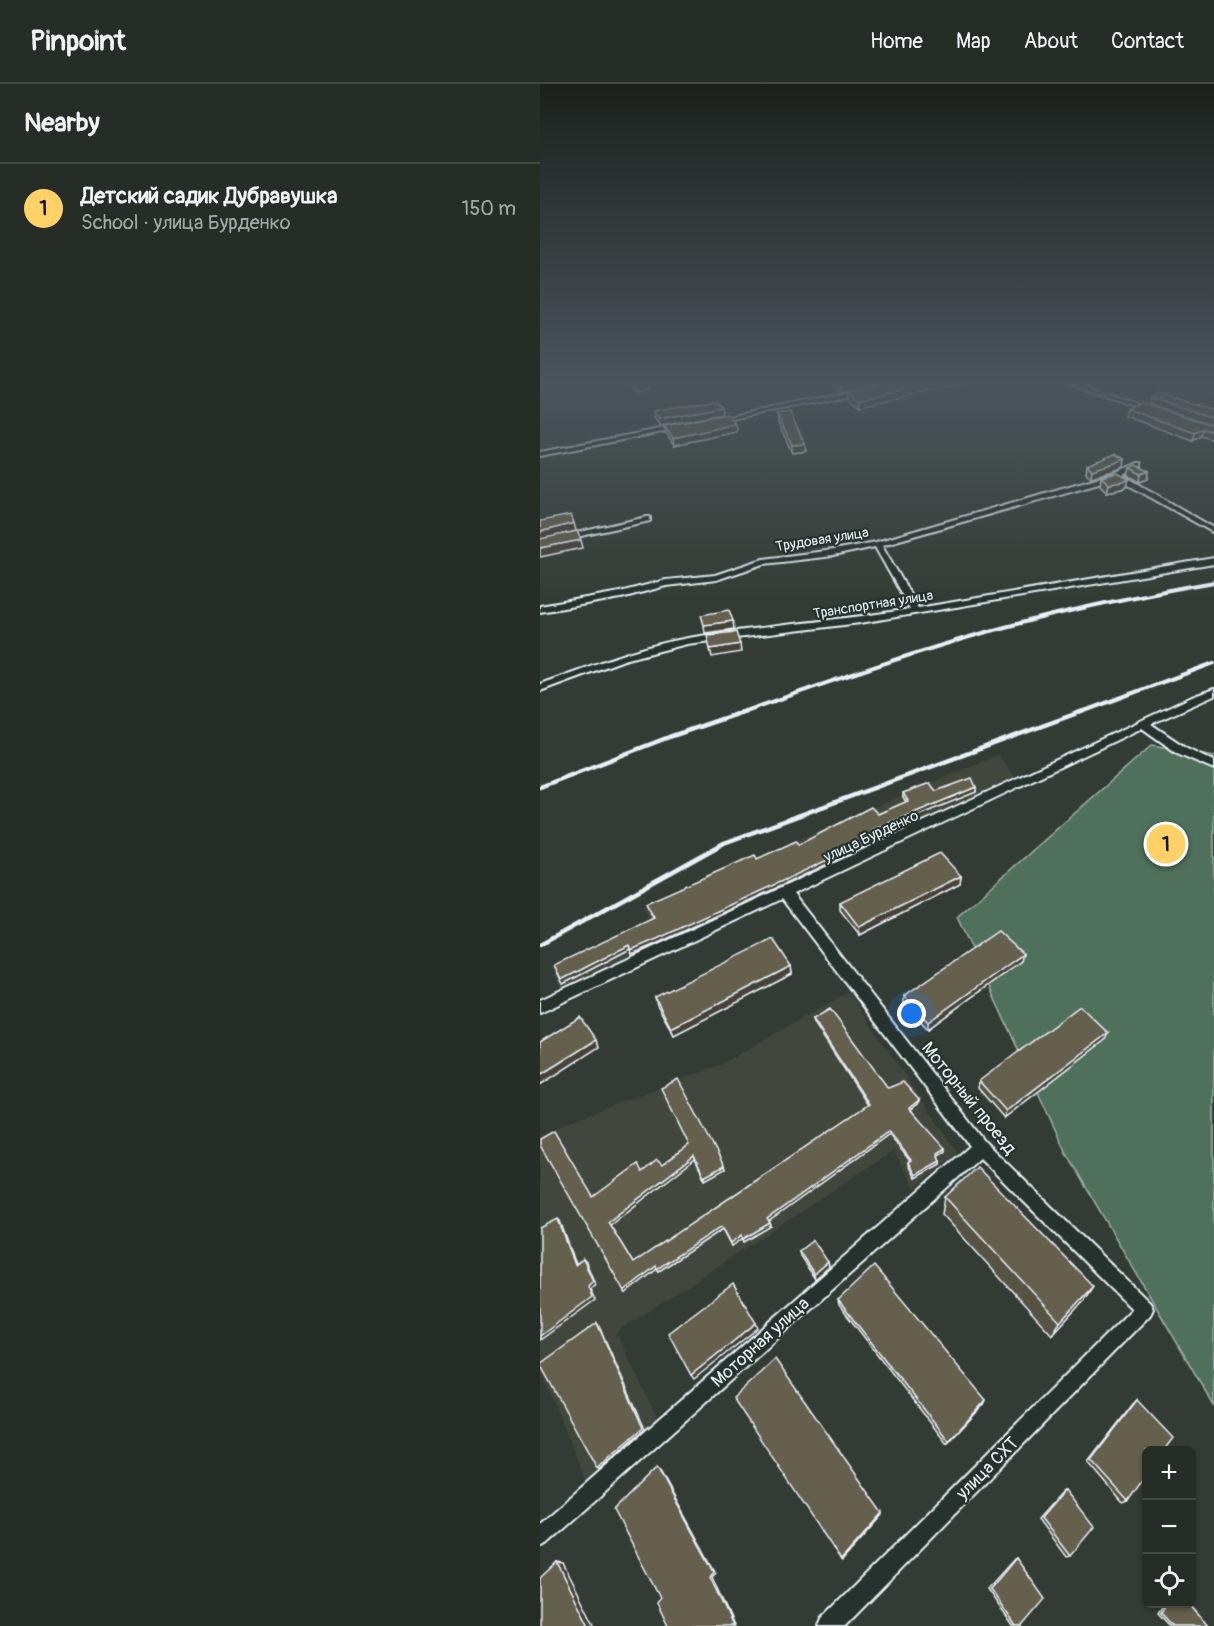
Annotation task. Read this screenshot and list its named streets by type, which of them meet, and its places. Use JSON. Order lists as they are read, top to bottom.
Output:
{
  "streets": {
    "street": [
      "Трудовая улица",
      "Транспортная улица",
      "улица Бурденко",
      "Моторный проезд",
      "Моторная улица",
      "улица СХТ"
    ]
  },
  "crossings": [
    ["улица Бурденко", "Моторный проезд"],
    ["Моторный проезд", "Моторная улица"],
    ["Моторный проезд", "улица СХТ"]
  ],
  "page": {
    "header": "Pinpoint",
    "nav": [
      "Home",
      "Map",
      "About",
      "Contact"
    ],
    "heading": "Nearby",
    "list": [
      {
        "mark": "1",
        "name": "Детский садик Дубравушка",
        "note": "School · улица Бурденко",
        "value": "150 m"
      }
    ],
    "pins": "1",
    "map_buttons": ["+", "−"]
  }
}
